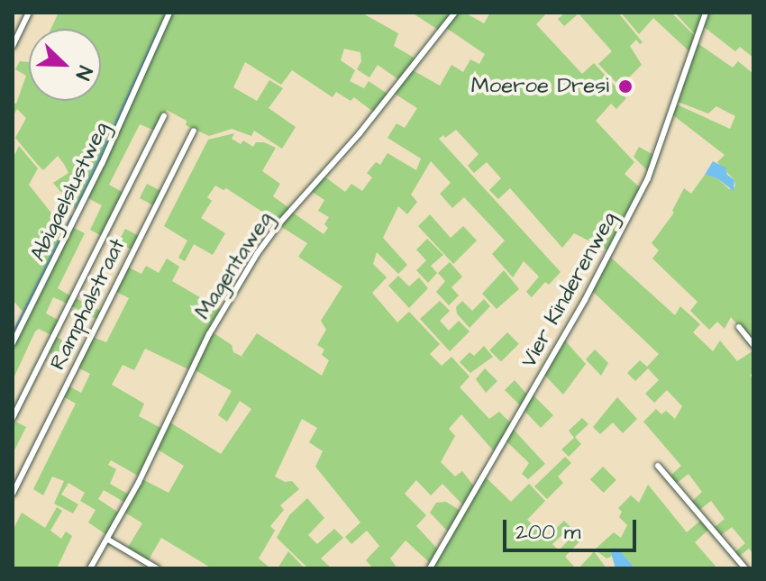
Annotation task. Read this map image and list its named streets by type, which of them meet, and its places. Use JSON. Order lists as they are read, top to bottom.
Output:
{
  "streets": {
    "street": [
      "Abigaelslustweg",
      "Magentaweg",
      "Vier Kinderenweg",
      "Ramphalstraat"
    ]
  },
  "places": ["Moeroe Dresi"],
  "scale_bar": "200 m",
  "north": "bottom right"
}
